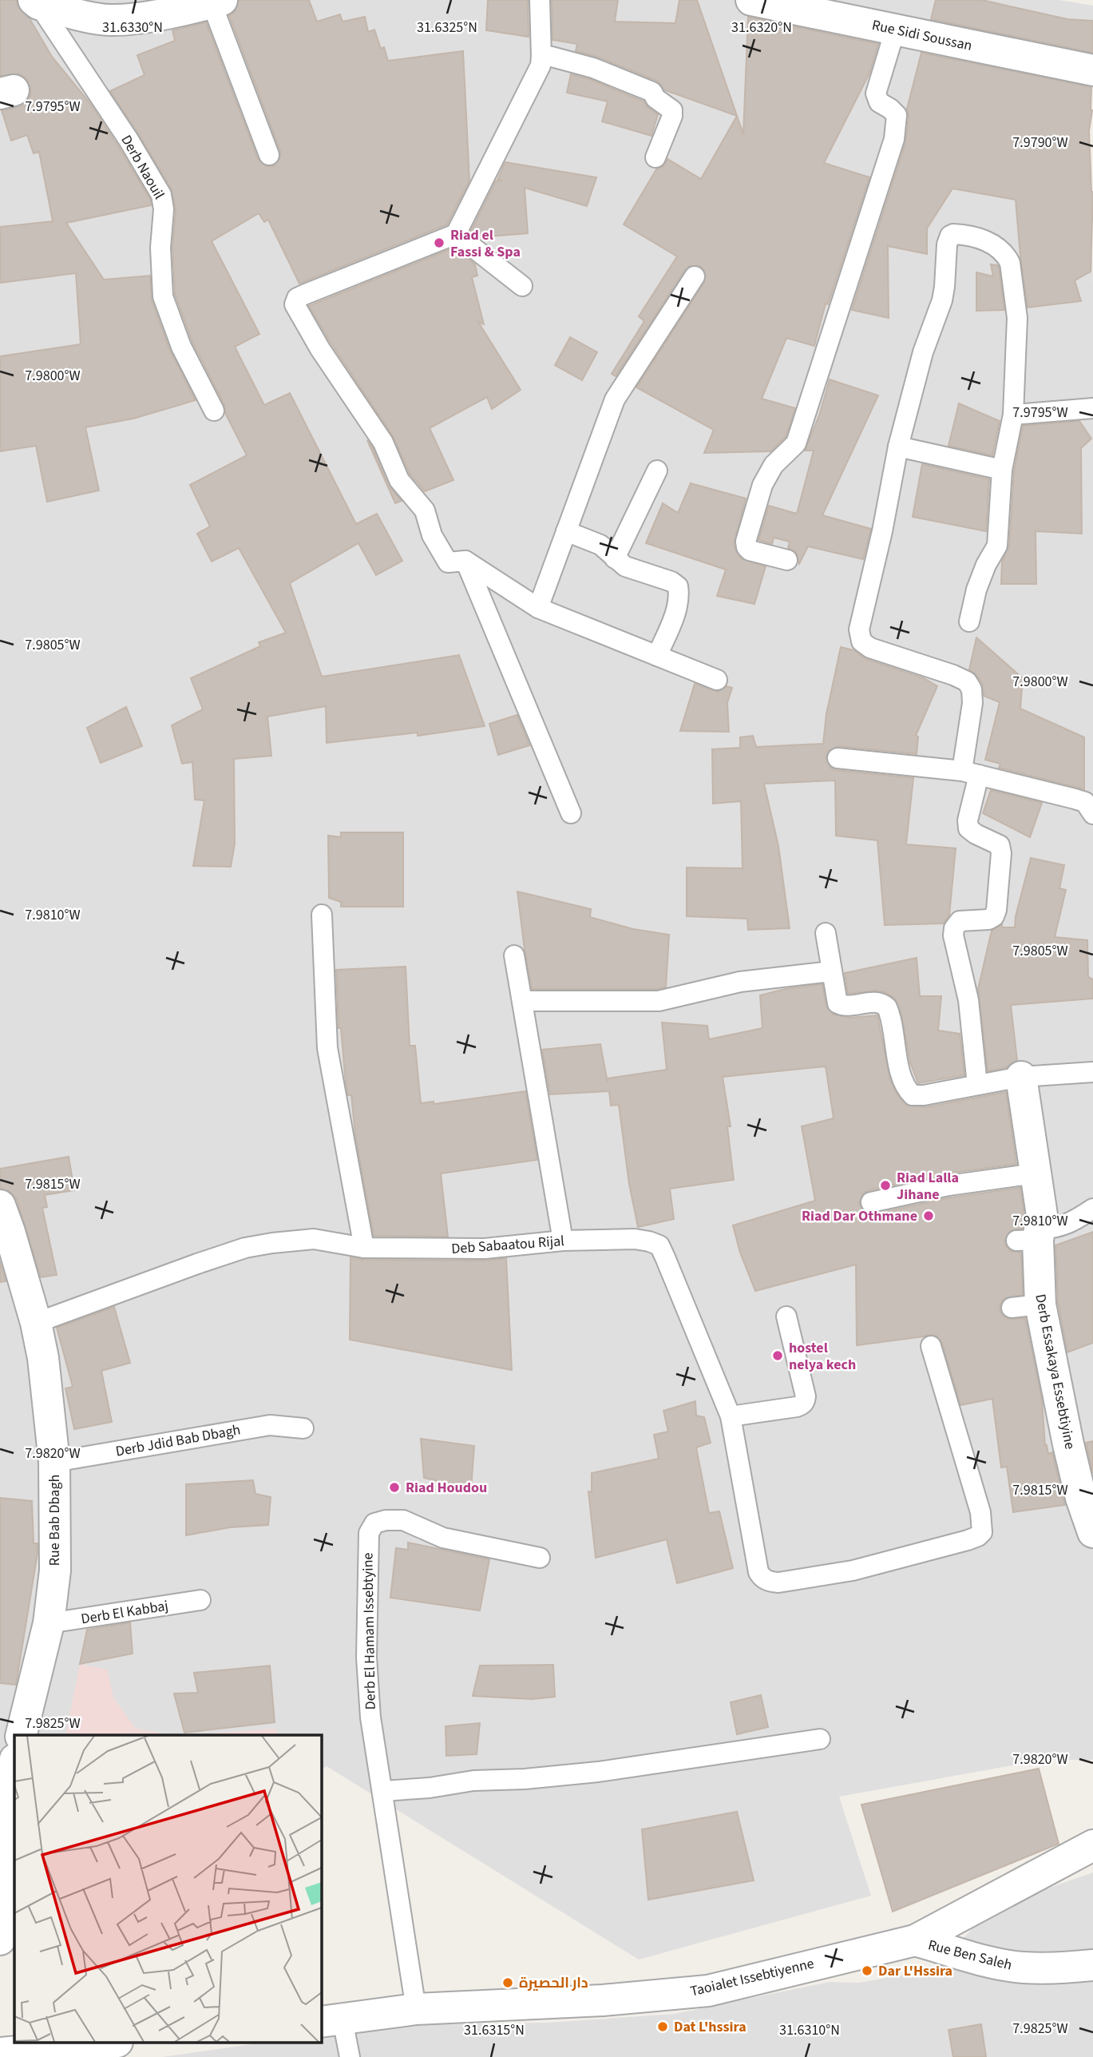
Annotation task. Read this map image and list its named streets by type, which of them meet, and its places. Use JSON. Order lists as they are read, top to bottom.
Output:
{
  "streets": {
    "street": [
      "Rue Sidi Soussan",
      "Derb Essakaya Essebtiyine",
      "Rue Bab Dbagh",
      "Rue Ben Saleh",
      "Taoialet Issebtiyenne"
    ],
    "lane": [
      "Derb Naouil",
      "Deb Sabaatou Rijal",
      "Derb Jdid Bab Dbagh",
      "Derb El Kabbaj",
      "Derb El Hamam Issebtyine"
    ]
  },
  "crossings": [
    ["Deb Sabaatou Rijal", "Rue Bab Dbagh"],
    ["Derb Jdid Bab Dbagh", "Rue Bab Dbagh"],
    ["Rue Bab Dbagh", "Derb El Kabbaj"],
    ["Derb El Hamam Issebtyine", "Taoialet Issebtiyenne"],
    ["Rue Ben Saleh", "Taoialet Issebtiyenne"]
  ],
  "places": [
    "Riad el Fassi & Spa",
    "Riad Lalla Jihane",
    "Riad Dar Othmane",
    "hostel nelya kech",
    "Riad Houdou",
    "Dar L'Hssira",
    "دار الحصيرة",
    "Dat L'hssira"
  ],
  "coordinates": [
    "31.6330°N",
    "31.6325°N",
    "31.6320°N",
    "7.9795°W",
    "7.9790°W",
    "7.9800°W",
    "7.9805°W",
    "7.9810°W",
    "7.9815°W",
    "7.9820°W",
    "7.9825°W",
    "31.6315°N",
    "31.6310°N"
  ]
}
